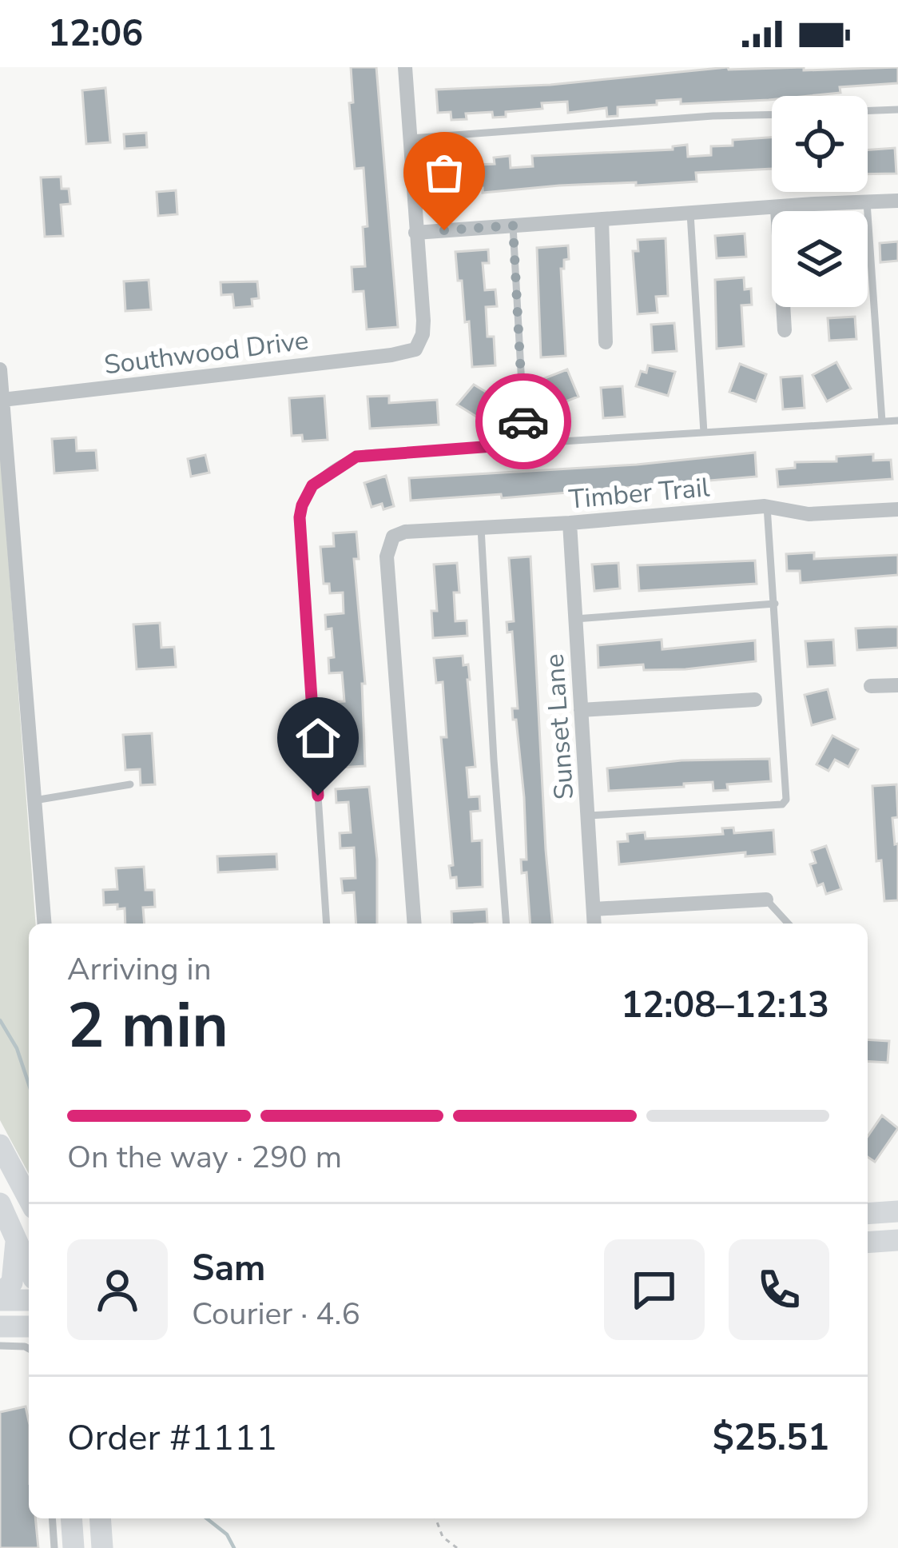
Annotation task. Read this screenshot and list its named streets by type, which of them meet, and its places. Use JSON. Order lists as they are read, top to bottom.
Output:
{
  "streets": {
    "street": ["Southwood Drive", "Timber Trail", "Sunset Lane"]
  },
  "crossings": [
    ["Timber Trail", "Sunset Lane"]
  ],
  "page": {
    "status": "12:06",
    "heading": ["2 min", "Arriving in", "12:08–12:13"],
    "panel": [
      "Sam",
      "Courier · 4.6",
      "Order #1111",
      "$25.51"
    ],
    "bar": "On the way · 290 m"
  }
}
